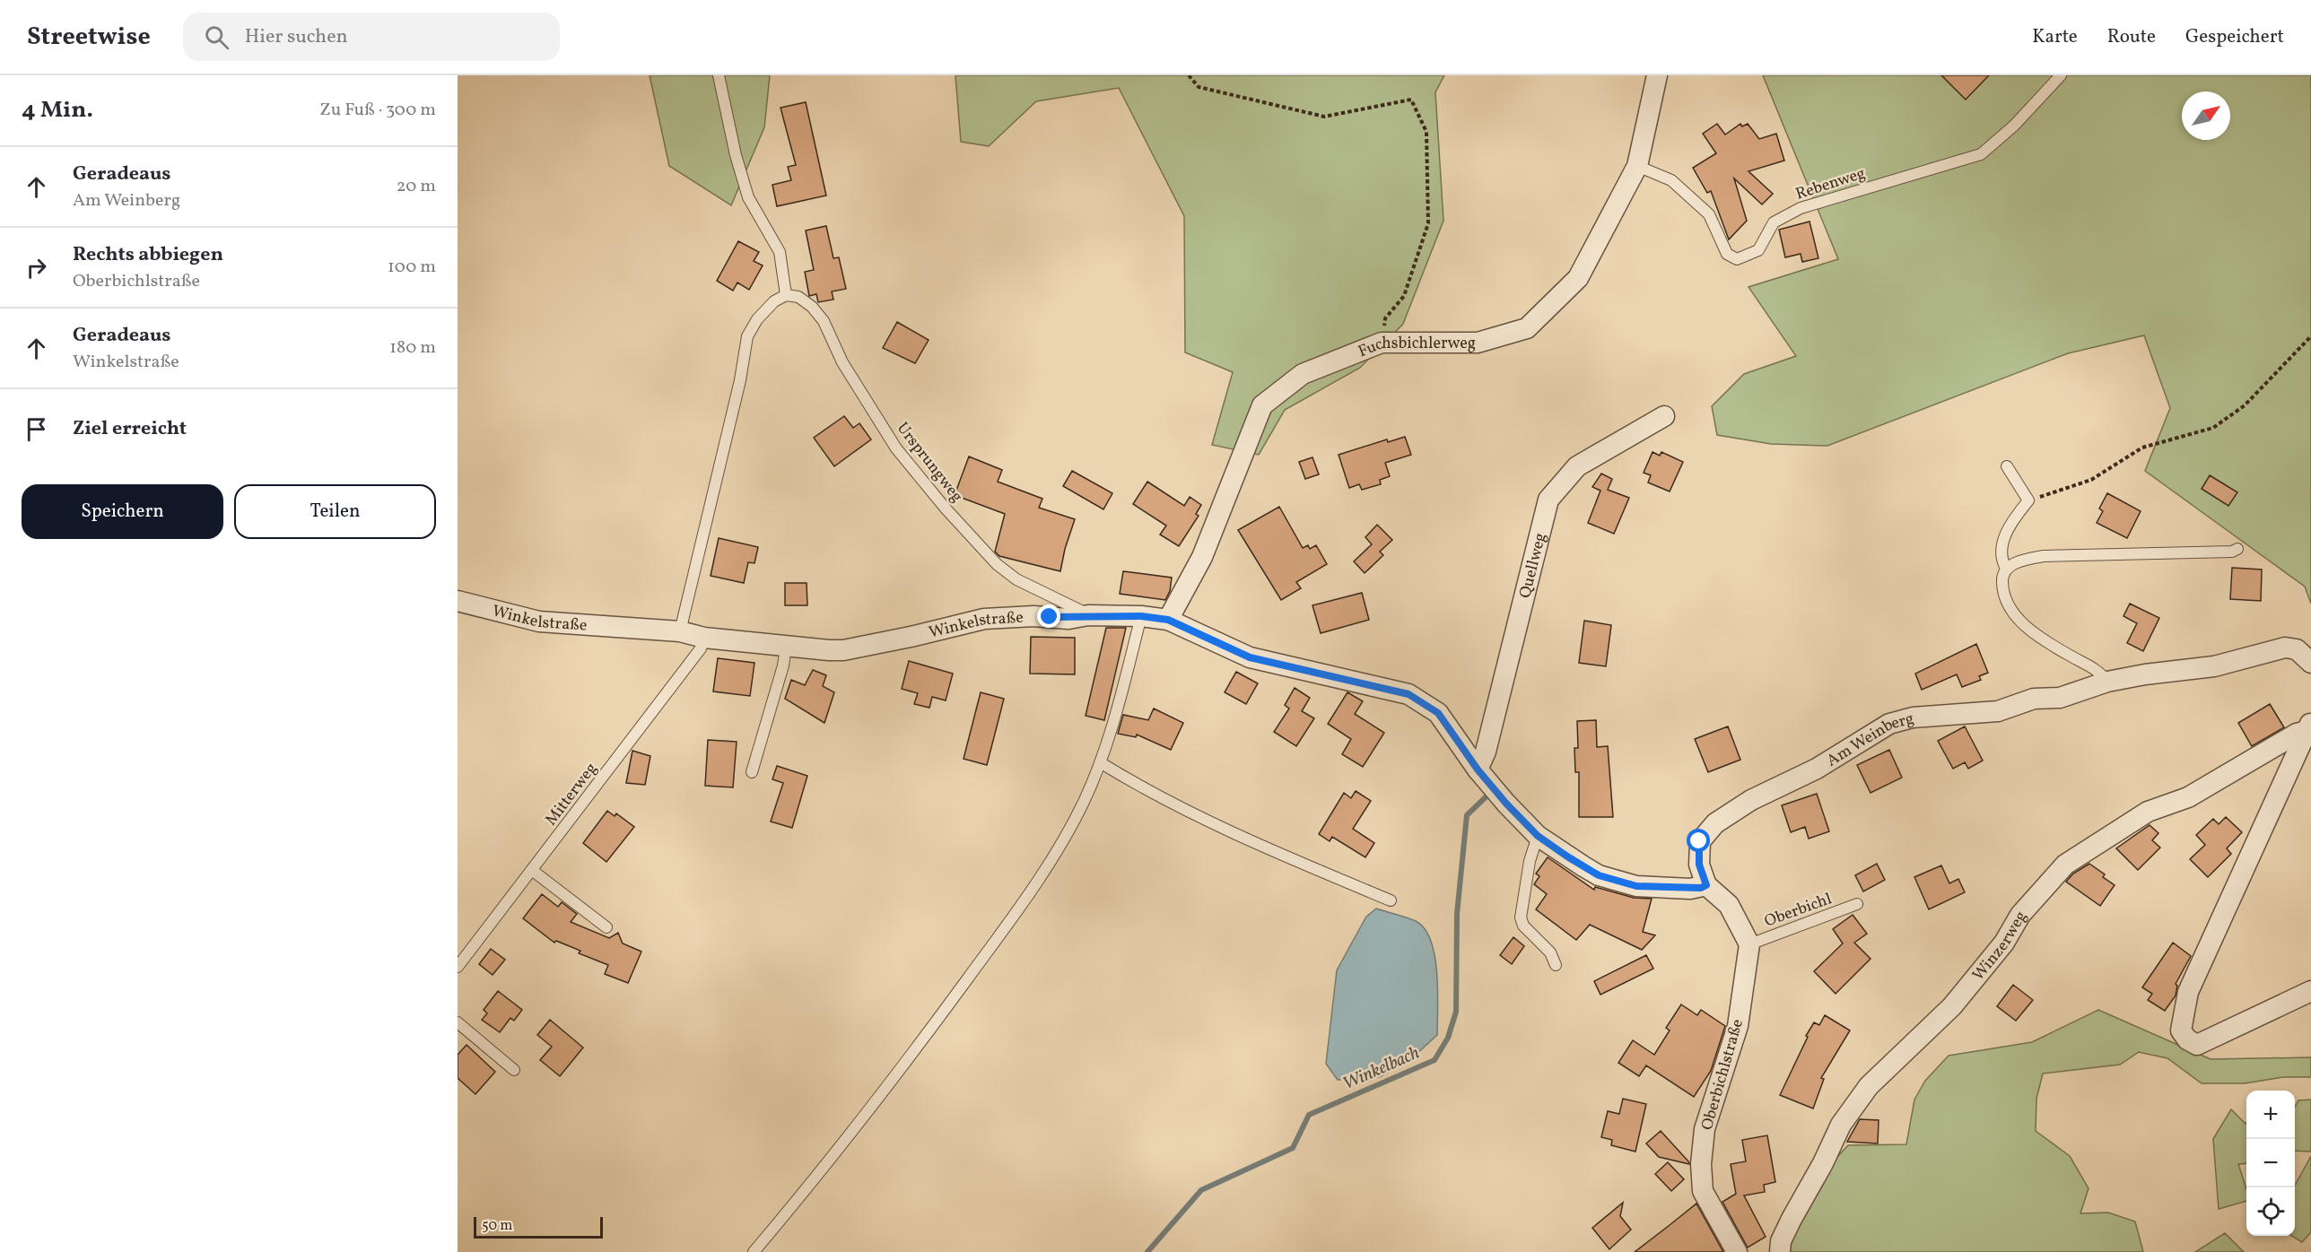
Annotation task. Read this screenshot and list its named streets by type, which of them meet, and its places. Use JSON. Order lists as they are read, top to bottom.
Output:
{
  "streets": {
    "street": [
      "Fuchsbichlerweg",
      "Quellweg",
      "Winkelstraße",
      "Am Weinberg",
      "Winzerweg",
      "Oberbichlstraße"
    ],
    "lane": [
      "Rebenweg",
      "Ursprungweg",
      "Mitterweg",
      "Oberbichl"
    ]
  },
  "crossings": [
    ["Rebenweg", "Fuchsbichlerweg"],
    ["Fuchsbichlerweg", "Winkelstraße"],
    ["Ursprungweg", "Winkelstraße"],
    ["Quellweg", "Winkelstraße"],
    ["Winkelstraße", "Mitterweg"],
    ["Oberbichl", "Oberbichlstraße"]
  ],
  "water": ["Winkelbach"],
  "scale_bar": "50 m",
  "north": "top right",
  "page": {
    "header": "Streetwise",
    "search": "Hier suchen",
    "nav": ["Karte", "Route", "Gespeichert"],
    "heading": ["4 Min.", "Zu Fuß · 300 m"],
    "list": [
      ["Geradeaus", "Am Weinberg", "20 m"],
      ["Rechts abbiegen", "Oberbichlstraße", "100 m"],
      ["Geradeaus", "Winkelstraße", "180 m"],
      "Ziel erreicht"
    ],
    "buttons": ["Speichern", "Teilen"],
    "map_buttons": ["+", "−"],
    "scale": "50 m"
  }
}
